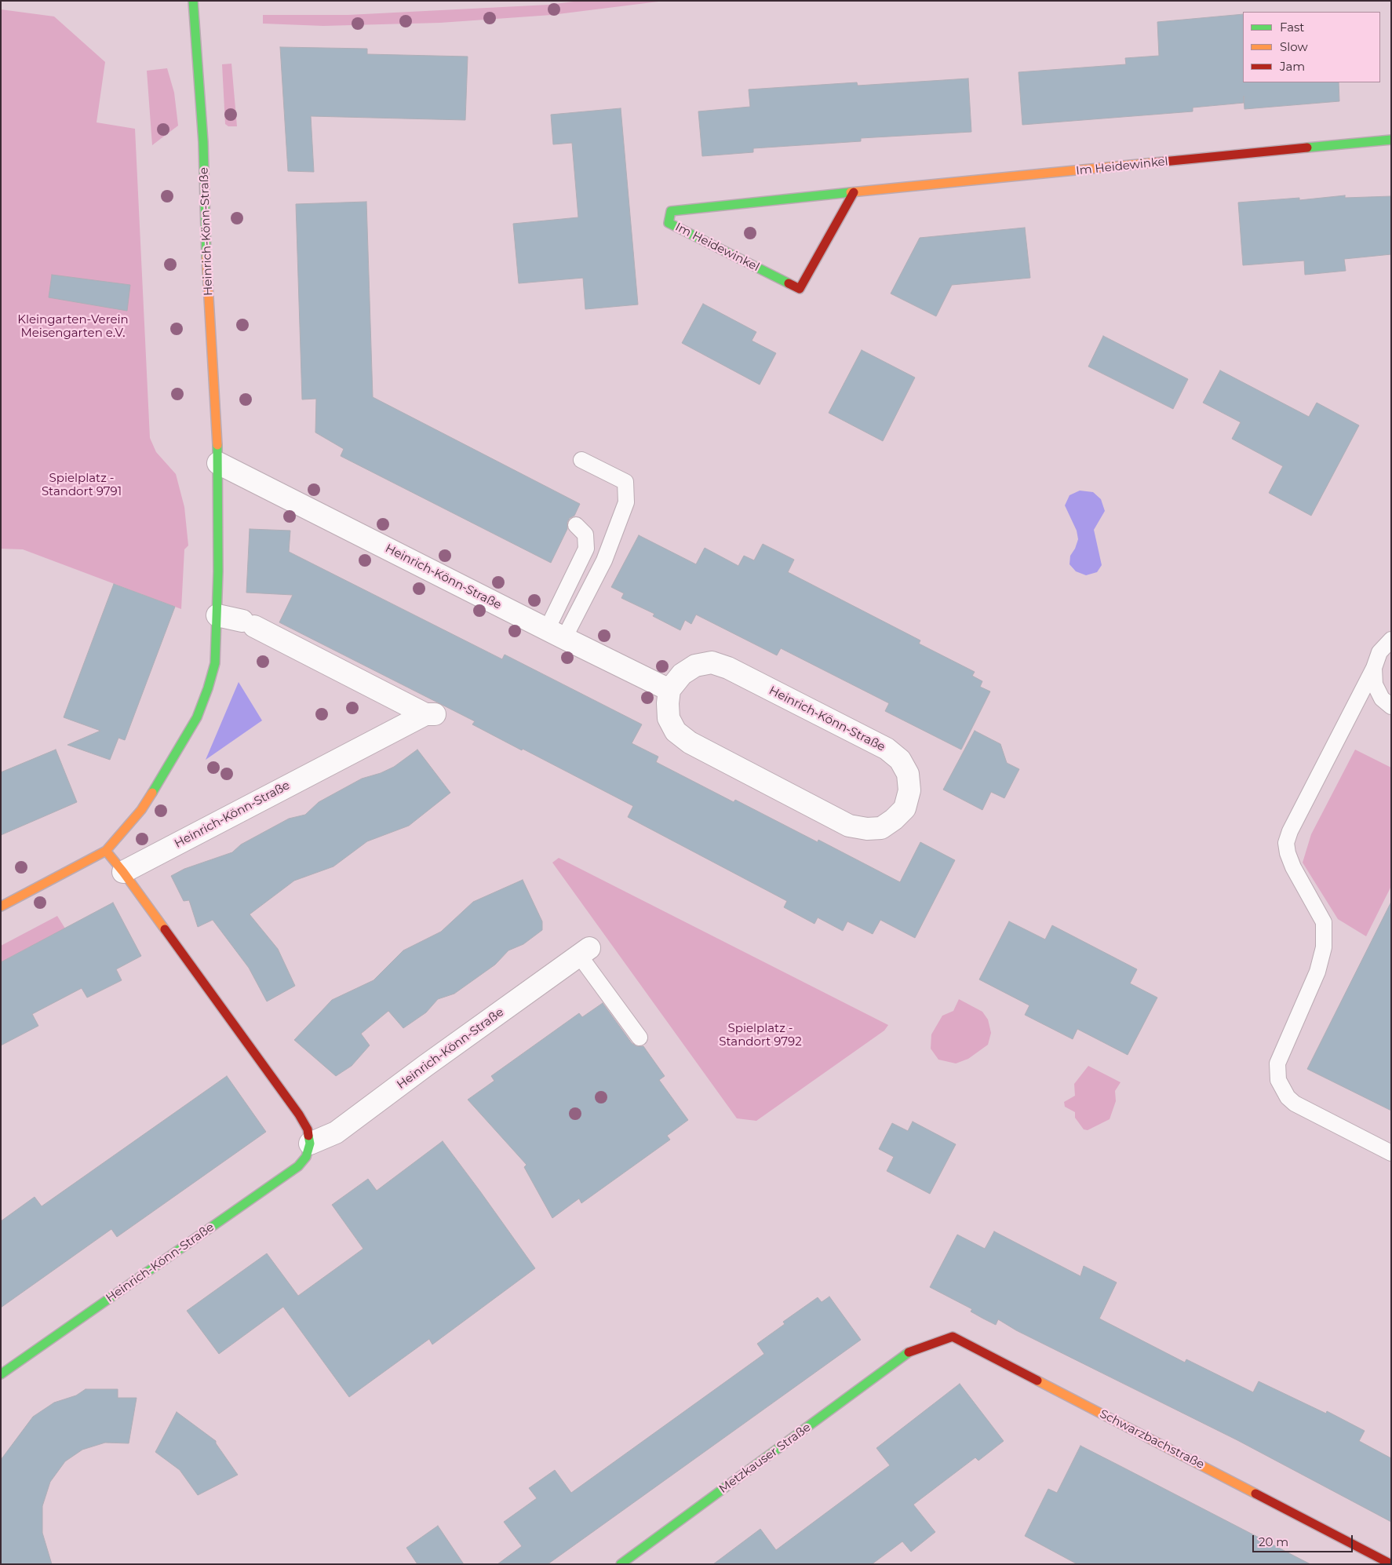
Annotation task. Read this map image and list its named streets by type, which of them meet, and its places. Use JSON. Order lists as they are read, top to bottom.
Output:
{
  "streets": {
    "street": [
      "Im Heidewinkel",
      "Heinrich-Könn-Straße",
      "Schwarzbachstraße",
      "Metzkauser Straße"
    ]
  },
  "crossings": [
    ["Schwarzbachstraße", "Metzkauser Straße"]
  ],
  "parks": ["Kleingarten-Verein Meisengarten e.V.", "Spielplatz - Standort 9791", "Spielplatz - Standort 9792"],
  "legend": ["Fast", "Slow", "Jam"],
  "scale_bar": "20 m"
}
